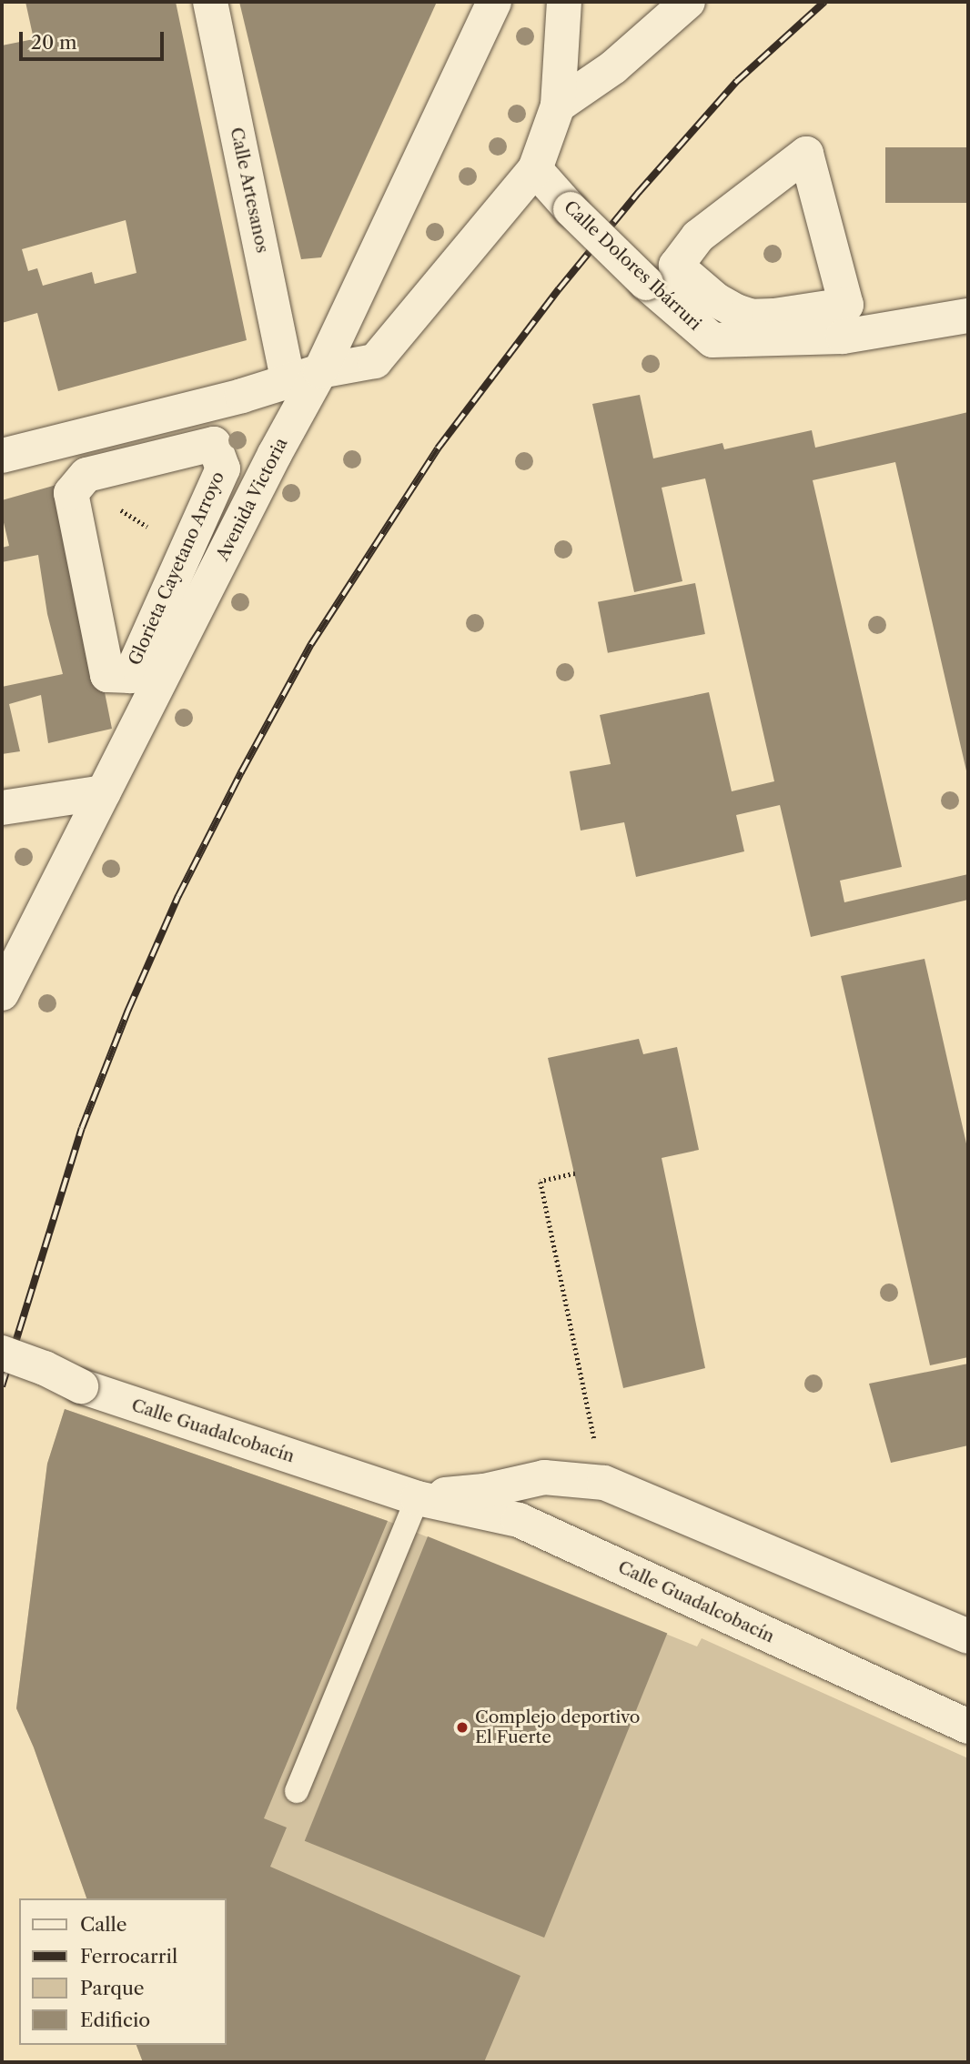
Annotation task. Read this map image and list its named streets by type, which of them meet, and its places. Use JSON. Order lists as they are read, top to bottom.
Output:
{
  "streets": {
    "street": [
      "Calle Artesanos",
      "Calle Dolores Ibárruri",
      "Avenida Victoria",
      "Glorieta Cayetano Arroyo",
      "Calle Guadalcobacín"
    ]
  },
  "crossings": [
    ["Calle Artesanos", "Avenida Victoria"]
  ],
  "places": ["Complejo deportivo El Fuerte"],
  "legend": [
    "Calle",
    "Ferrocarril",
    "Parque",
    "Edificio"
  ],
  "scale_bar": "20 m"
}
